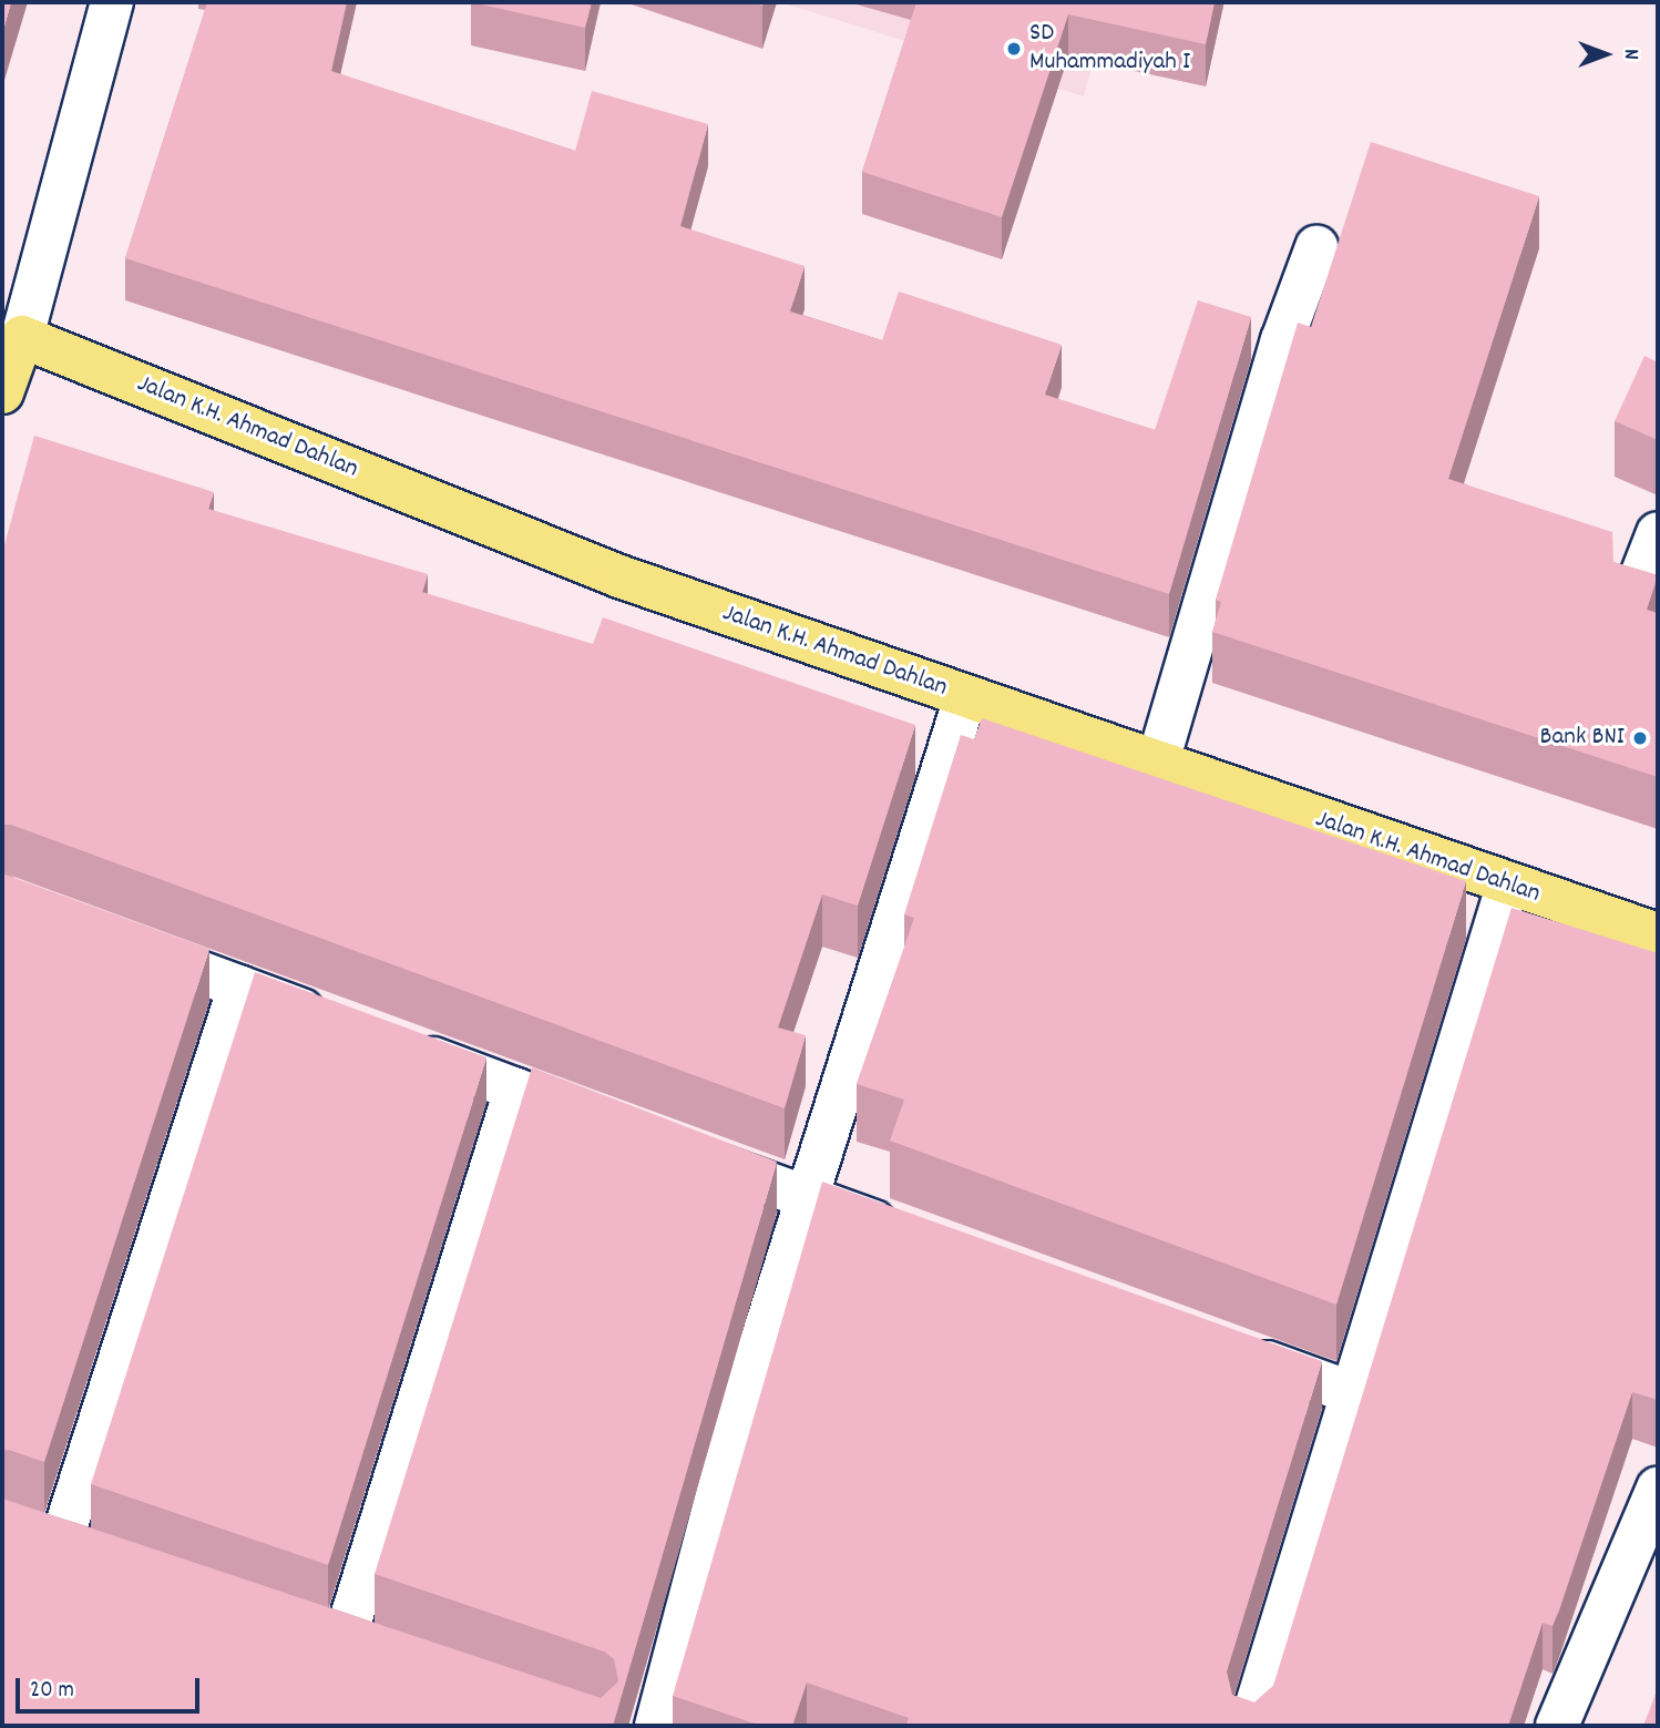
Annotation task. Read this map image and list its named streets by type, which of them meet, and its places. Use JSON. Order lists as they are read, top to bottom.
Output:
{
  "streets": {
    "main road": ["Jalan K.H. Ahmad Dahlan"]
  },
  "places": ["SD Muhammadiyah I", "Bank BNI"],
  "scale_bar": "20 m",
  "north": "right"
}
